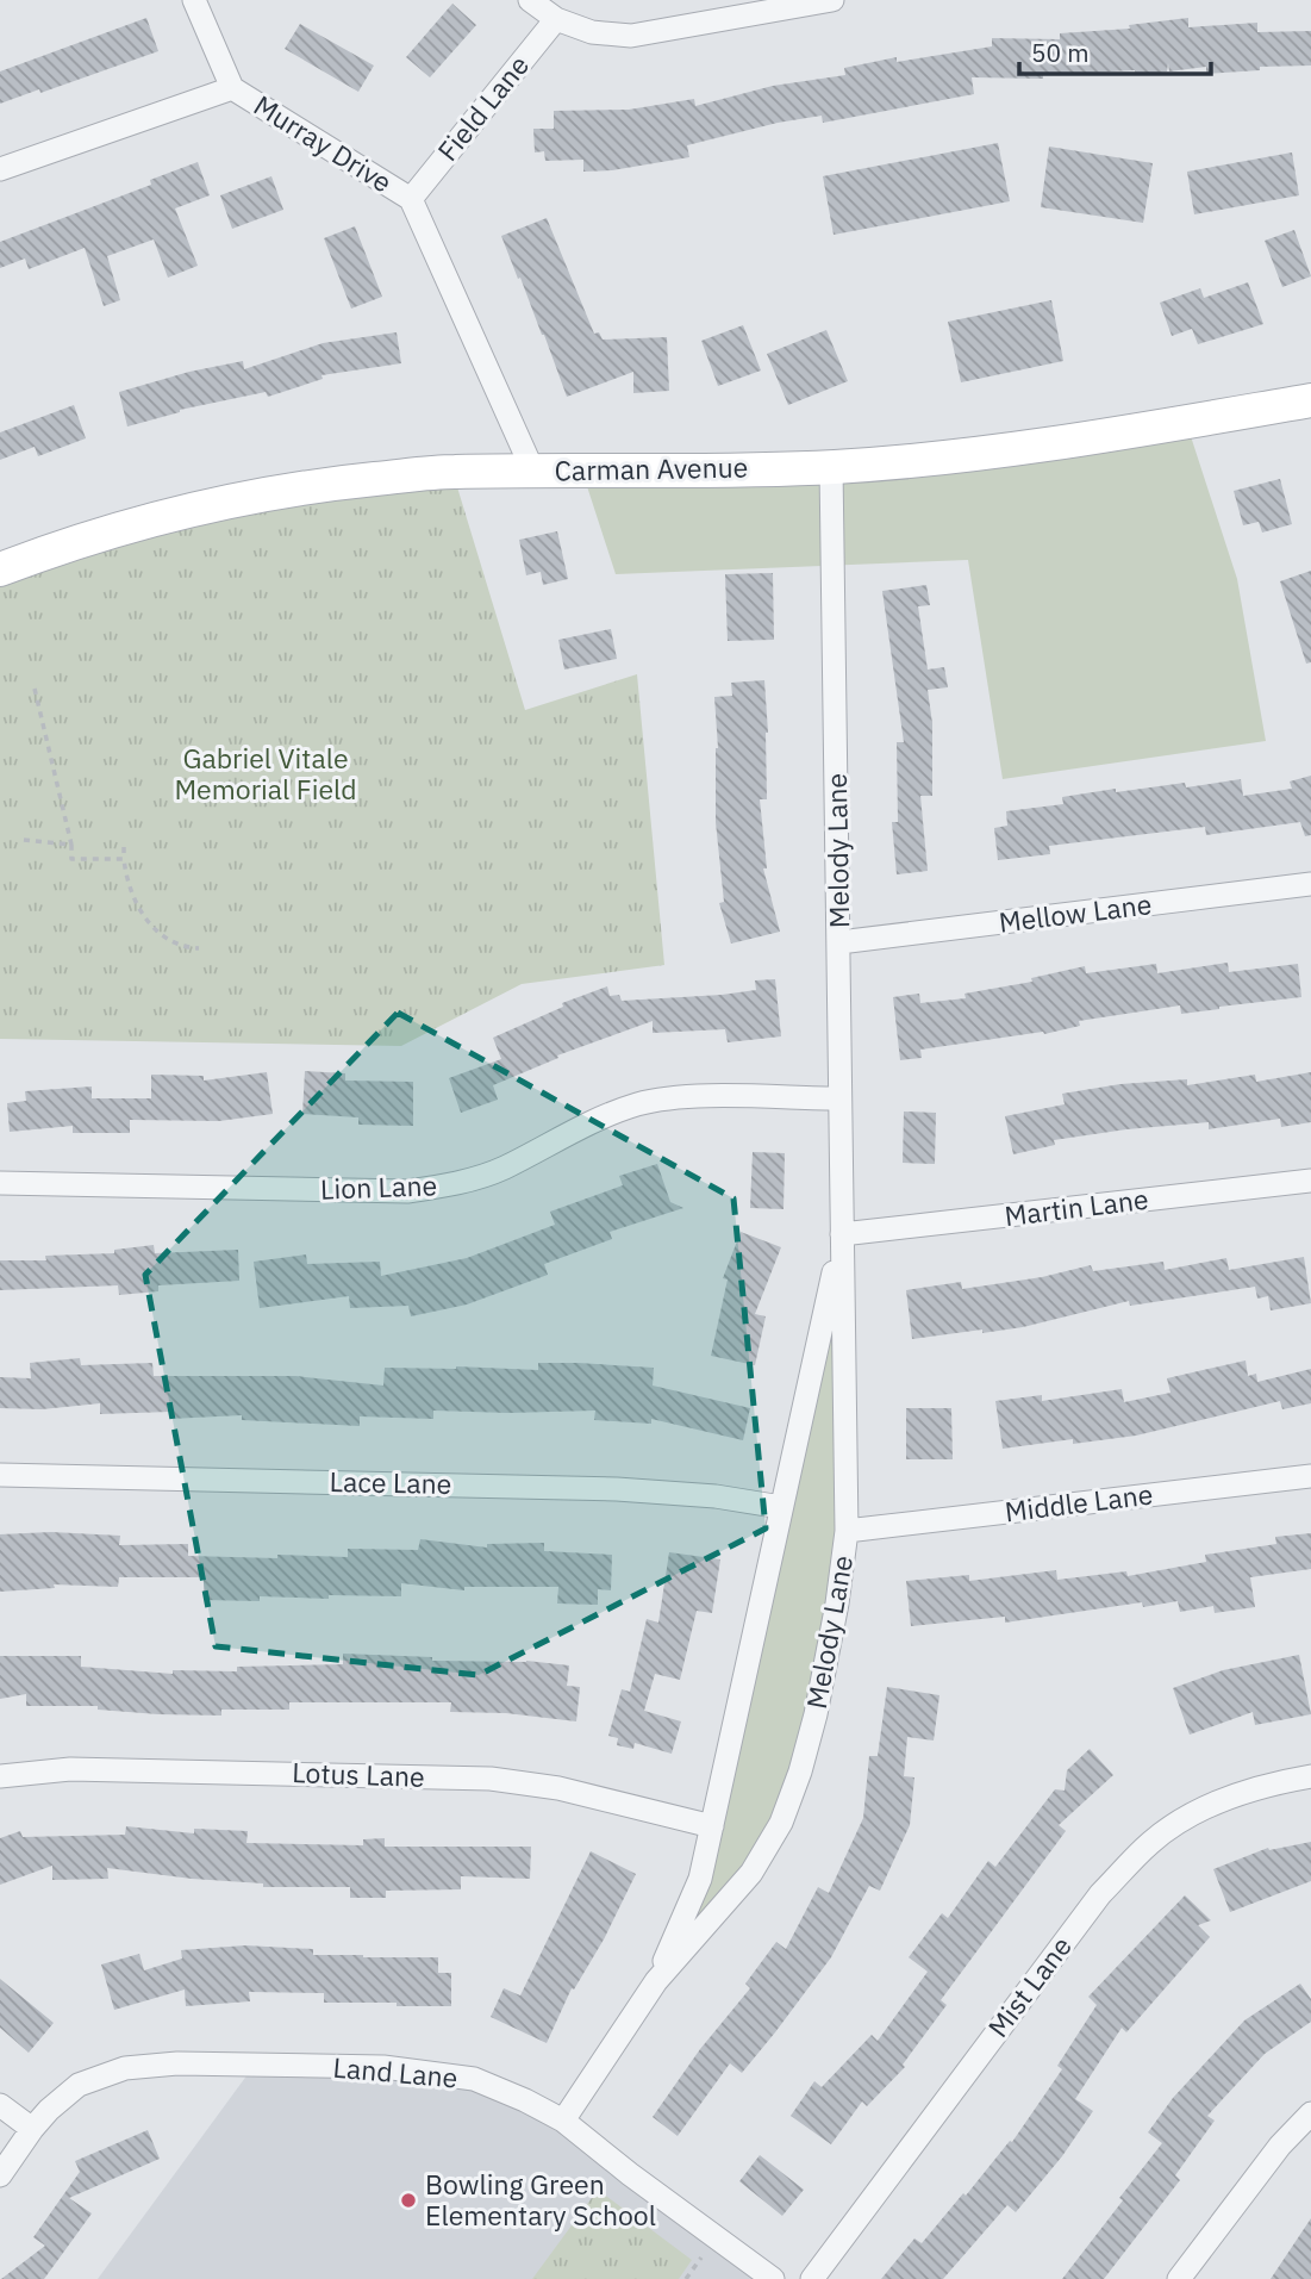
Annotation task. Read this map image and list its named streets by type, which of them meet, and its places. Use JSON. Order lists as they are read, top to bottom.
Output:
{
  "streets": {
    "main road": ["Carman Avenue"],
    "street": [
      "Field Lane",
      "Murray Drive",
      "Melody Lane",
      "Mellow Lane",
      "Lion Lane",
      "Martin Lane",
      "Lace Lane",
      "Middle Lane",
      "Lotus Lane",
      "Mist Lane",
      "Land Lane"
    ]
  },
  "crossings": [
    ["Field Lane", "Murray Drive"],
    ["Murray Drive", "Carman Avenue"],
    ["Carman Avenue", "Melody Lane"],
    ["Melody Lane", "Mellow Lane"],
    ["Melody Lane", "Lion Lane"],
    ["Melody Lane", "Martin Lane"],
    ["Melody Lane", "Lace Lane"],
    ["Melody Lane", "Middle Lane"],
    ["Melody Lane", "Lotus Lane"],
    ["Melody Lane", "Land Lane"]
  ],
  "parks": ["Gabriel Vitale Memorial Field"],
  "places": ["Bowling Green Elementary School"],
  "scale_bar": "50 m"
}
